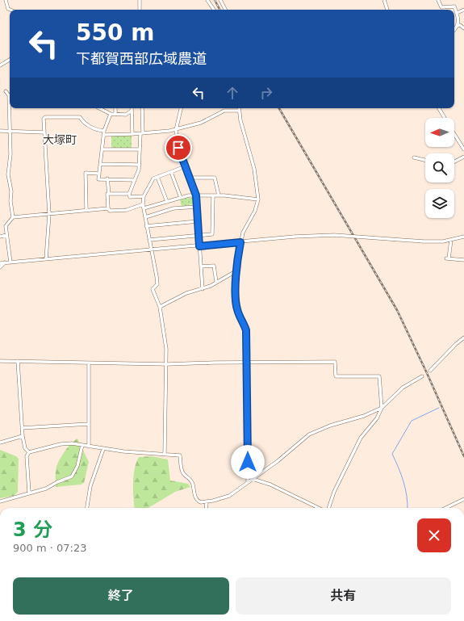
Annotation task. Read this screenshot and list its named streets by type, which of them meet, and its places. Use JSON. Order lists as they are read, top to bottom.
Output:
{
  "districts": ["大塚町"],
  "north": "left",
  "page": {
    "turn": ["550 m", "下都賀西部広域農道"],
    "heading": ["3 分", "900 m · 07:23"],
    "buttons": ["終了", "共有"]
  }
}
